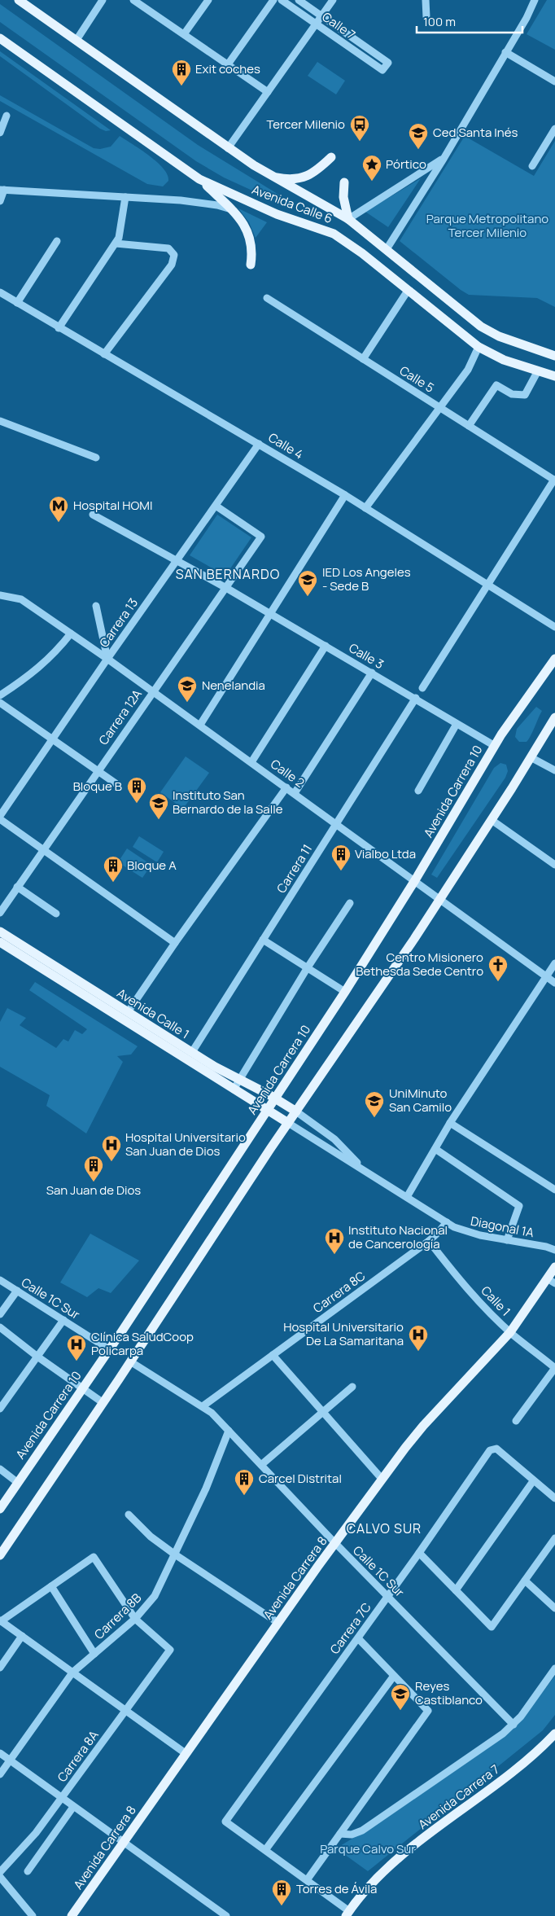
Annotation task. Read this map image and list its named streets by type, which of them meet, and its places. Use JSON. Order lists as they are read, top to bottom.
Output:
{
  "streets": {
    "main road": [
      "Avenida Calle 6",
      "Avenida Carrera 10",
      "Avenida Calle 1",
      "Avenida Carrera 8",
      "Avenida Carrera 7"
    ],
    "street": [
      "Calle 7",
      "Calle 5",
      "Calle 4",
      "Carrera 13",
      "Calle 3",
      "Carrera 12A",
      "Calle 2",
      "Carrera 11",
      "Diagonal 1A",
      "Carrera 8C",
      "Calle 1C Sur",
      "Calle 1",
      "Carrera 8B",
      "Carrera 7C",
      "Carrera 8A"
    ]
  },
  "crossings": [
    ["Calle 4", "Carrera 13"],
    ["Carrera 13", "Calle 3"],
    ["Carrera 13", "Carrera 12A"],
    ["Carrera 13", "Calle 2"],
    ["Calle 3", "Carrera 12A"],
    ["Calle 3", "Avenida Carrera 10"],
    ["Calle 3", "Carrera 11"],
    ["Carrera 12A", "Calle 2"],
    ["Calle 2", "Avenida Carrera 10"],
    ["Calle 2", "Carrera 11"],
    ["Avenida Carrera 10", "Avenida Calle 1"],
    ["Avenida Carrera 10", "Calle 1C Sur"],
    ["Carrera 11", "Avenida Calle 1"],
    ["Diagonal 1A", "Carrera 8C"],
    ["Carrera 8C", "Calle 1C Sur"],
    ["Carrera 8C", "Calle 1"],
    ["Calle 1C Sur", "Avenida Carrera 8"],
    ["Calle 1C Sur", "Carrera 8B"],
    ["Calle 1C Sur", "Carrera 7C"],
    ["Calle 1", "Avenida Carrera 8"],
    ["Carrera 8B", "Carrera 8A"]
  ],
  "districts": ["SAN BERNARDO", "CALVO SUR"],
  "parks": ["Parque Metropolitano Tercer Milenio", "Parque Calvo Sur"],
  "places": {
    "building": [
      "Exit coches",
      "Bloque B",
      "Vialbo Ltda",
      "Bloque A",
      "San Juan de Dios",
      "Carcel Distrital",
      "Torres de Ávila"
    ],
    "bus stop": ["Tercer Milenio"],
    "school or university": [
      "Ced Santa Inés",
      "IED Los Angeles - Sede B",
      "Nenelandia",
      "Instituto San Bernardo de la Salle",
      "UniMinuto San Camilo",
      "Reyes Castiblanco"
    ],
    "place": ["Pórtico"],
    "metro station": ["Hospital HOMI"],
    "church": ["Centro Misionero Bethesda Sede Centro"],
    "hospital": [
      "Hospital Universitario San Juan de Dios",
      "Instituto Nacional de Cancerología",
      "Hospital Universitario De La Samaritana",
      "Clínica SaludCoop Policarpa"
    ]
  },
  "scale_bar": "100 m"
}
